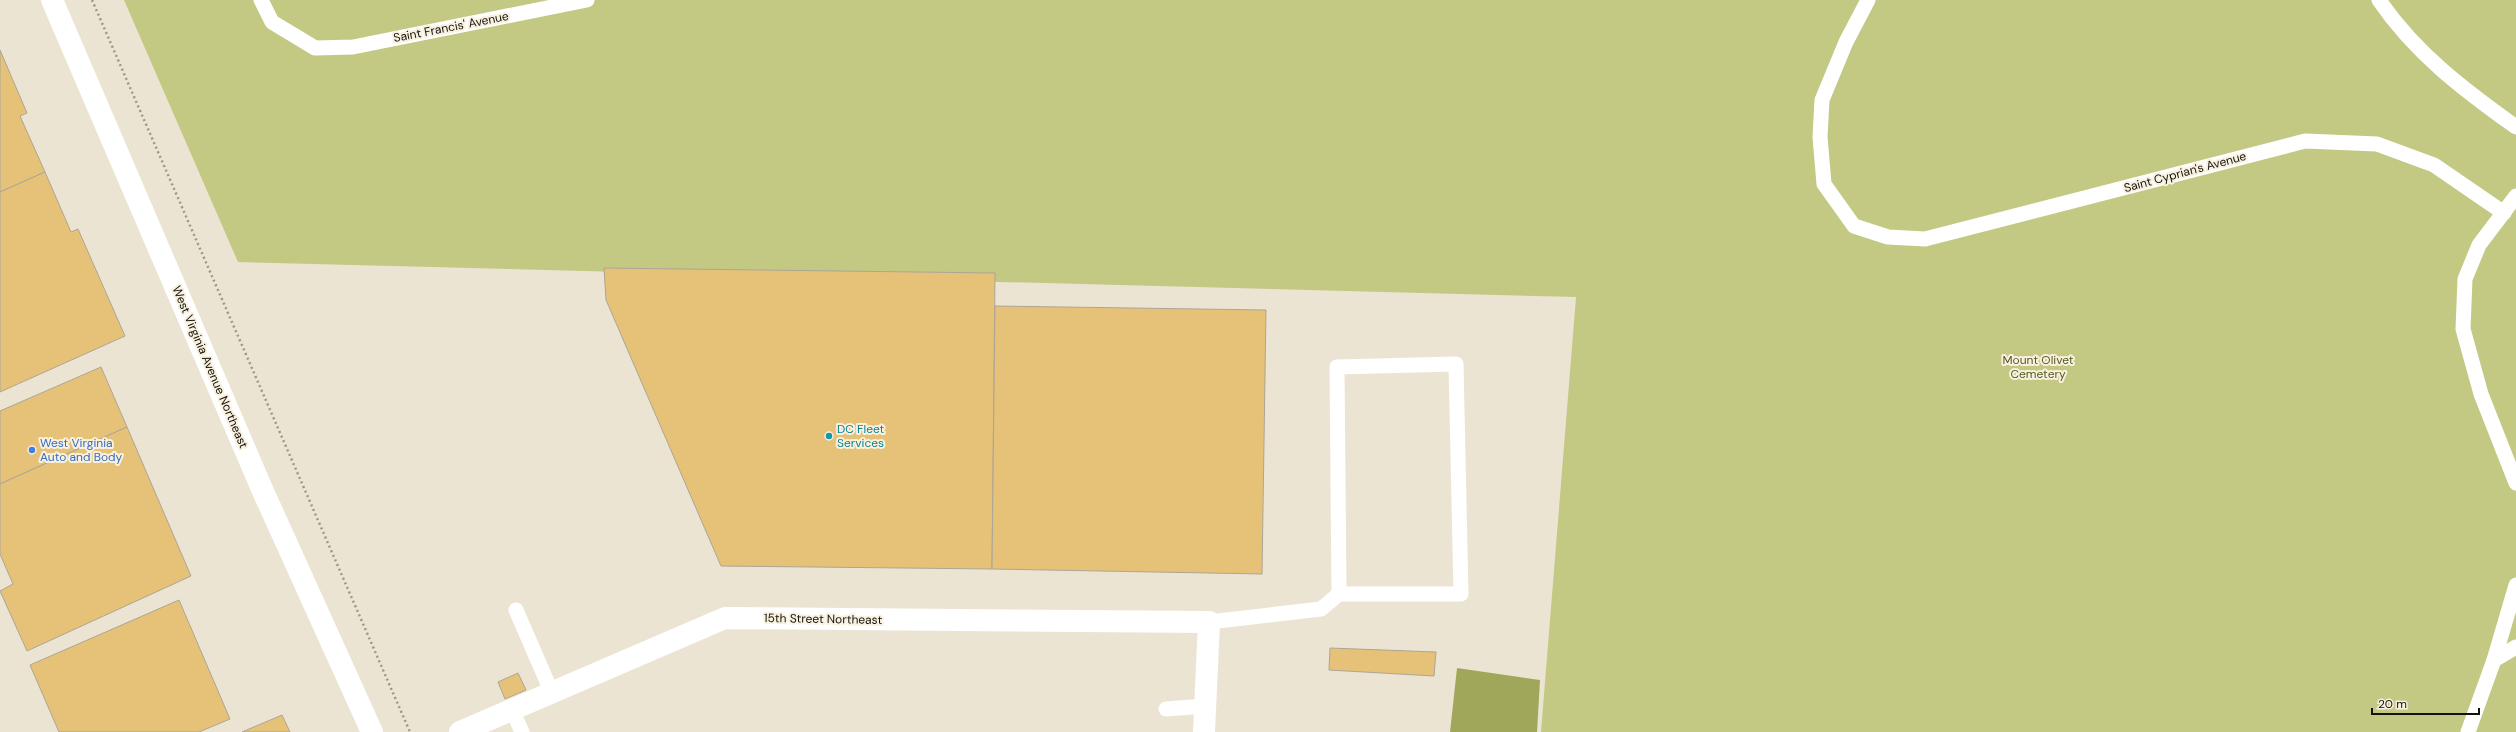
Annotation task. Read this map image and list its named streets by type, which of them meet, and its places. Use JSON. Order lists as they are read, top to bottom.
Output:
{
  "streets": {
    "street": ["West Virginia Avenue Northeast", "15th Street Northeast"],
    "lane": ["Saint Francis' Avenue", "Saint Cyprian's Avenue"]
  },
  "parks": ["Mount Olivet Cemetery"],
  "places": ["DC Fleet Services", "West Virginia Auto and Body"],
  "scale_bar": "20 m"
}
